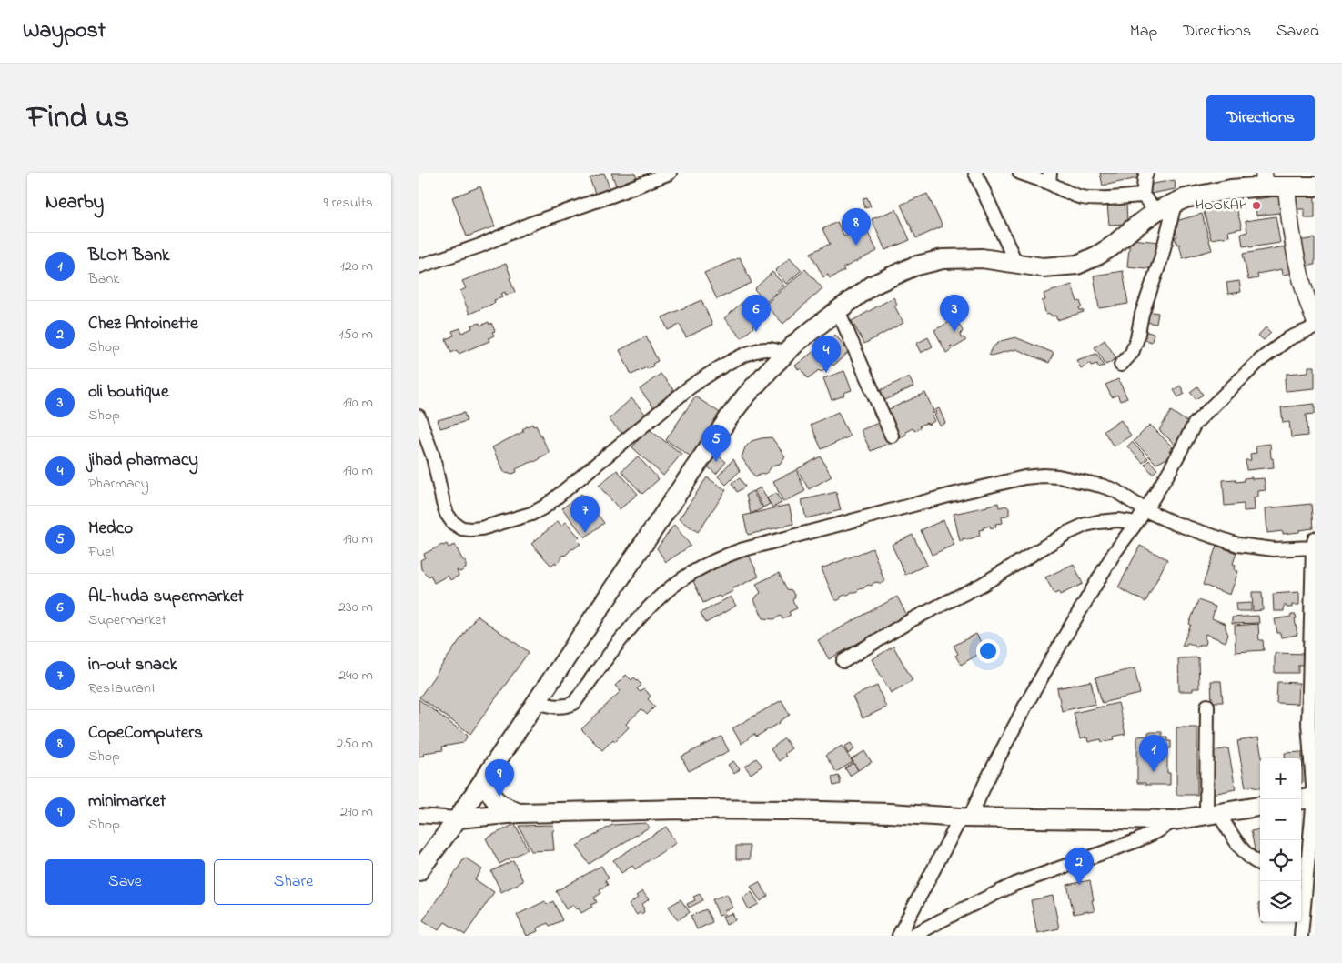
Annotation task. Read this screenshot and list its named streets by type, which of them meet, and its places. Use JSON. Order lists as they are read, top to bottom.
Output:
{
  "places": ["HOOKAH"],
  "page": {
    "header": "Waypost",
    "nav": ["Map", "Directions", "Saved"],
    "title": "Find us",
    "buttons": [
      "Directions",
      ["Save", "Share"]
    ],
    "heading": ["Nearby", "9 results"],
    "pins": [
      "8",
      "3",
      "6",
      "4",
      "5",
      "7",
      "1",
      "9",
      "2"
    ],
    "list": [
      {
        "mark": "1",
        "name": "BLOM Bank",
        "note": "Bank",
        "value": "120 m"
      },
      {
        "mark": "2",
        "name": "Chez Antoinette",
        "note": "Shop",
        "value": "150 m"
      },
      {
        "mark": "3",
        "name": "oli boutique",
        "note": "Shop",
        "value": "190 m"
      },
      {
        "mark": "4",
        "name": "jihad pharmacy",
        "note": "Pharmacy",
        "value": "190 m"
      },
      {
        "mark": "5",
        "name": "Medco",
        "note": "Fuel",
        "value": "190 m"
      },
      {
        "mark": "6",
        "name": "AL-huda supermarket",
        "note": "Supermarket",
        "value": "230 m"
      },
      {
        "mark": "7",
        "name": "in-out snack",
        "note": "Restaurant",
        "value": "240 m"
      },
      {
        "mark": "8",
        "name": "CopeComputers",
        "note": "Shop",
        "value": "250 m"
      },
      {
        "mark": "9",
        "name": "minimarket",
        "note": "Shop",
        "value": "290 m"
      }
    ],
    "map_buttons": ["+", "−"]
  }
}
